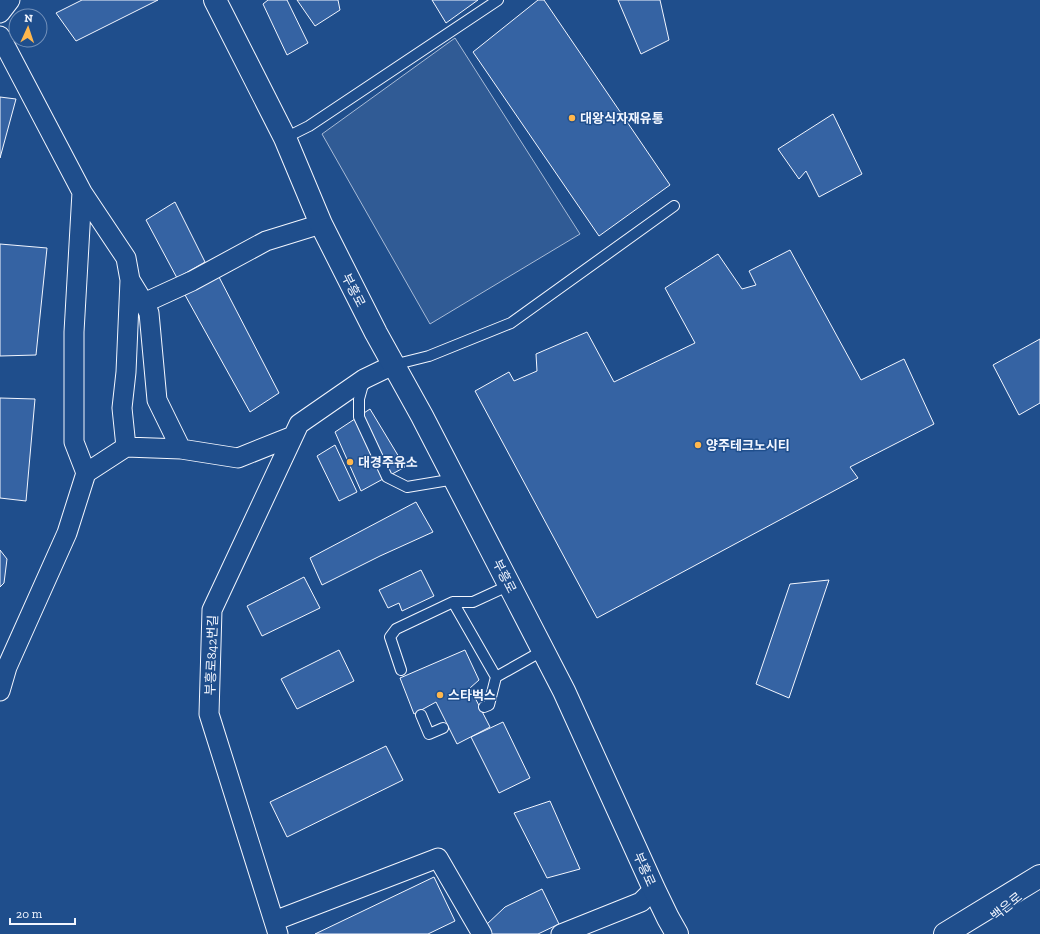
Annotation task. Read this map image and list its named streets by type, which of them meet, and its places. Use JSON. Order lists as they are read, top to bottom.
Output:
{
  "streets": {
    "main road": ["부흥로", "백은로"],
    "street": ["부흥로842번길"]
  },
  "crossings": [
    ["부흥로", "부흥로842번길"]
  ],
  "places": [
    "대왕식자재유통",
    "양주테크노시티",
    "대경주유소",
    "스타벅스"
  ],
  "scale_bar": "20 m",
  "north": "top"
}
